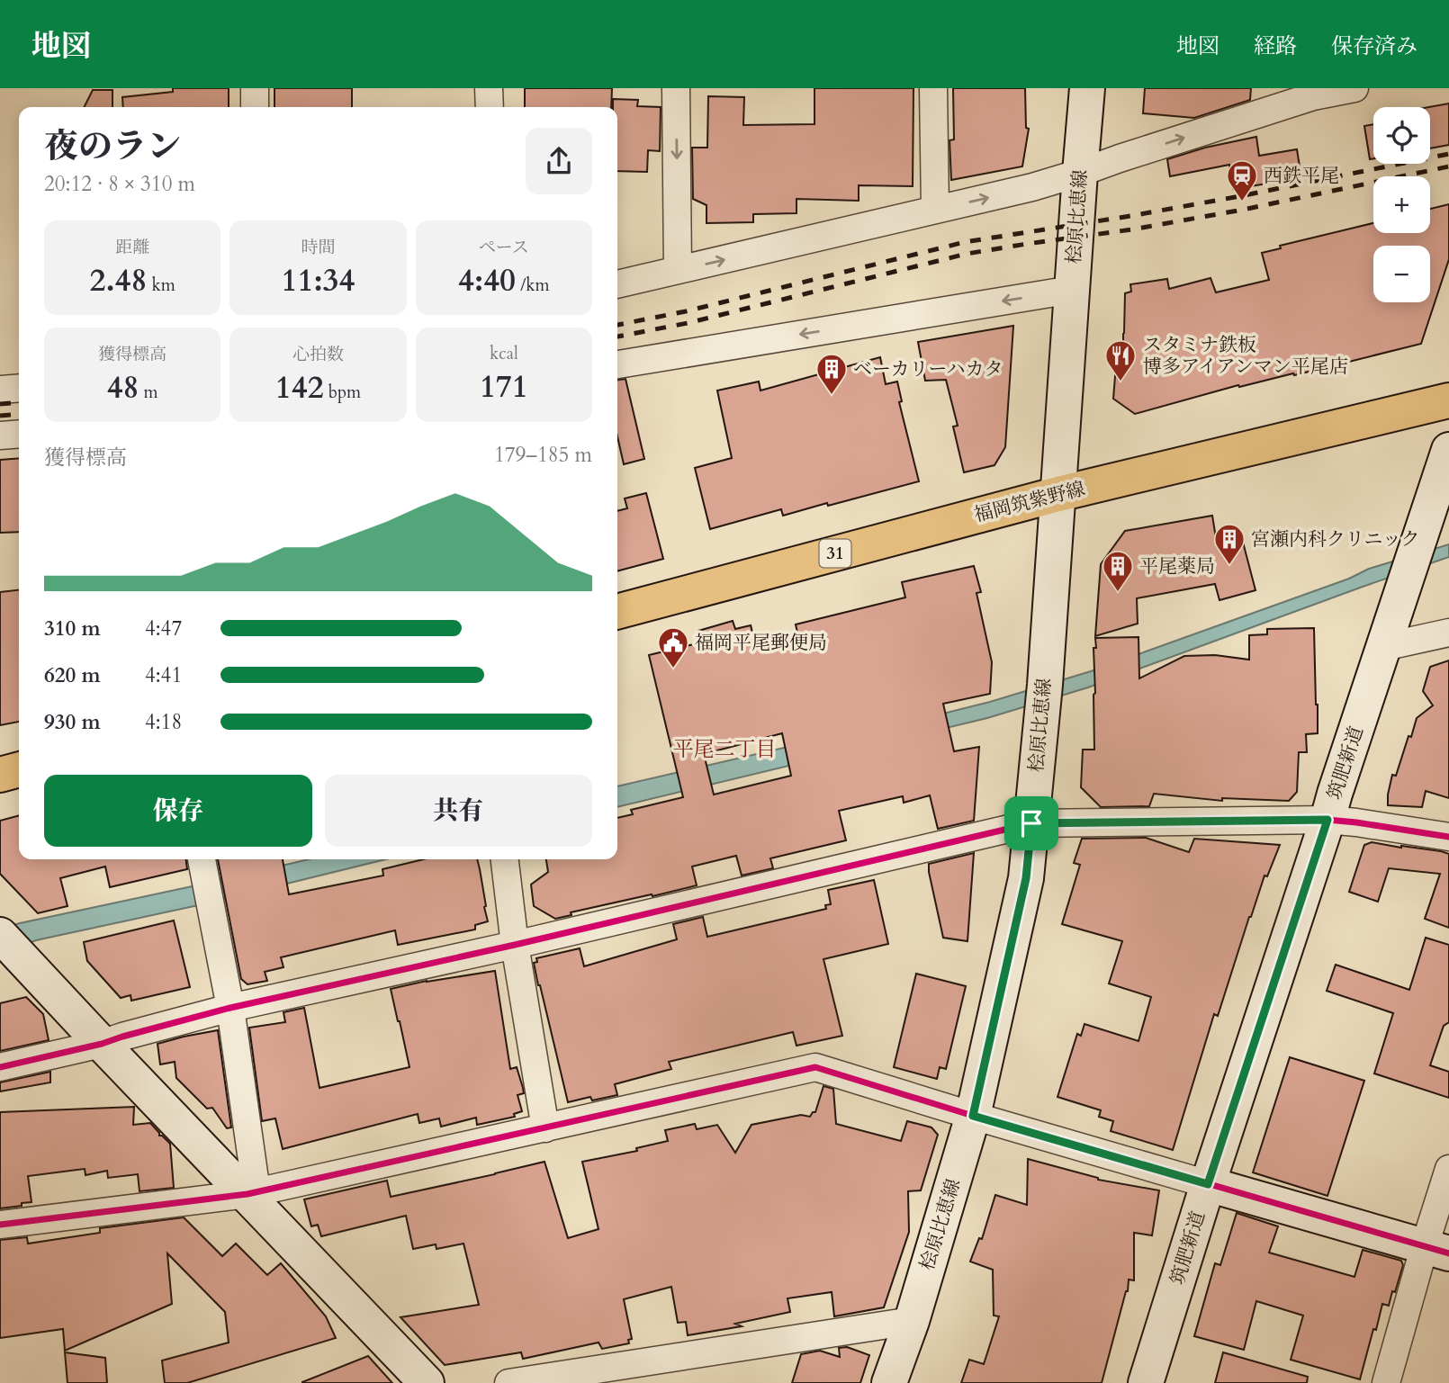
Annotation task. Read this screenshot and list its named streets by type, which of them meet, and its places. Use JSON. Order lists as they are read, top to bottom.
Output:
{
  "streets": {
    "main road": ["福岡筑紫野線", "31"],
    "street": ["桧原比恵線", "筑肥新道"]
  },
  "crossings": [
    ["桧原比恵線", "福岡筑紫野線"]
  ],
  "districts": ["平尾二丁目"],
  "places": {
    "station": ["西鉄平尾"],
    "restaurant": ["スタミナ鉄板 博多アイアンマン平尾店"],
    "building": ["ベーカリーハカタ", "宮瀬内科クリニック", "平尾薬局"],
    "public building": ["福岡平尾郵便局"]
  },
  "page": {
    "header": "地図",
    "nav": ["地図", "経路", "保存済み"],
    "map_buttons": ["+", "−"],
    "heading": ["夜のラン", "20:12 · 8 × 310 m"],
    "stats": [
      ["距離", "2.48 km"],
      ["時間", "11:34"],
      ["ペース", "4:40 /km"],
      ["獲得標高", "48 m"],
      ["心拍数", "142 bpm"],
      ["kcal", "171"]
    ],
    "chart": ["獲得標高", "179–185 m"],
    "list": [
      {
        "name": "310 m",
        "note": "4:47"
      },
      {
        "name": "620 m",
        "note": "4:41"
      },
      {
        "name": "930 m",
        "note": "4:18"
      }
    ],
    "buttons": ["保存", "共有"]
  }
}
